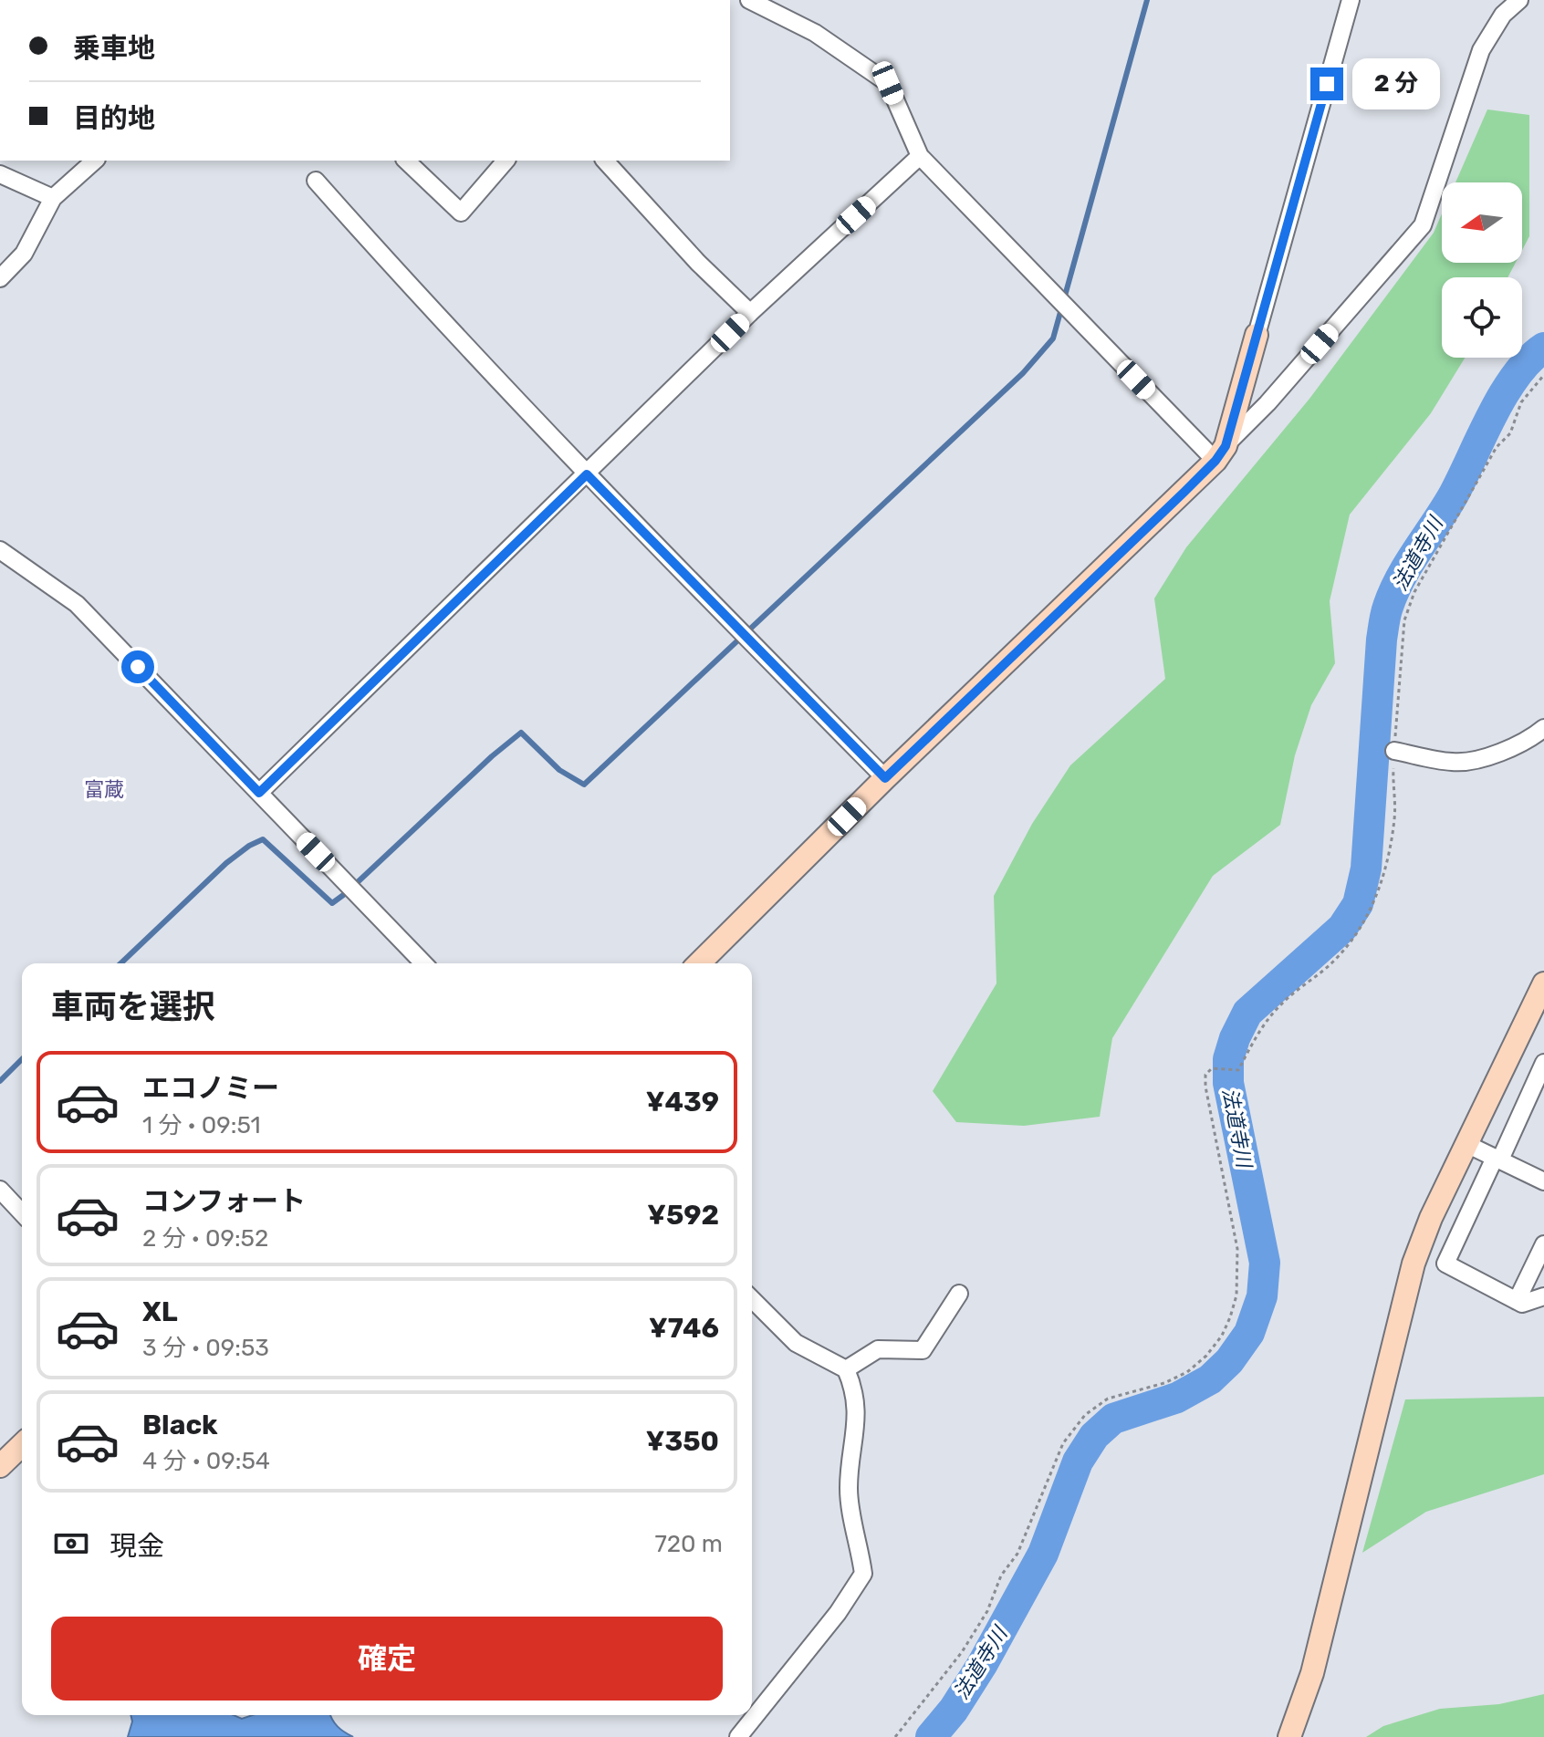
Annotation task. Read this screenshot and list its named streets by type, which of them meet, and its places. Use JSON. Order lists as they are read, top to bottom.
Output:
{
  "districts": ["富蔵"],
  "water": ["法道寺川"],
  "north": "left",
  "page": {
    "banner": ["乗車地", "目的地"],
    "bubble": "2 分",
    "heading": "車両を選択",
    "list": [
      {
        "name": "エコノミー",
        "note": "1 分 · 09:51",
        "value": "¥439"
      },
      {
        "name": "コンフォート",
        "note": "2 分 · 09:52",
        "value": "¥592"
      },
      {
        "name": "XL",
        "note": "3 分 · 09:53",
        "value": "¥746"
      },
      {
        "name": "Black",
        "note": "4 分 · 09:54",
        "value": "¥350"
      }
    ],
    "pay": ["現金", "720 m"],
    "buttons": "確定"
  }
}
